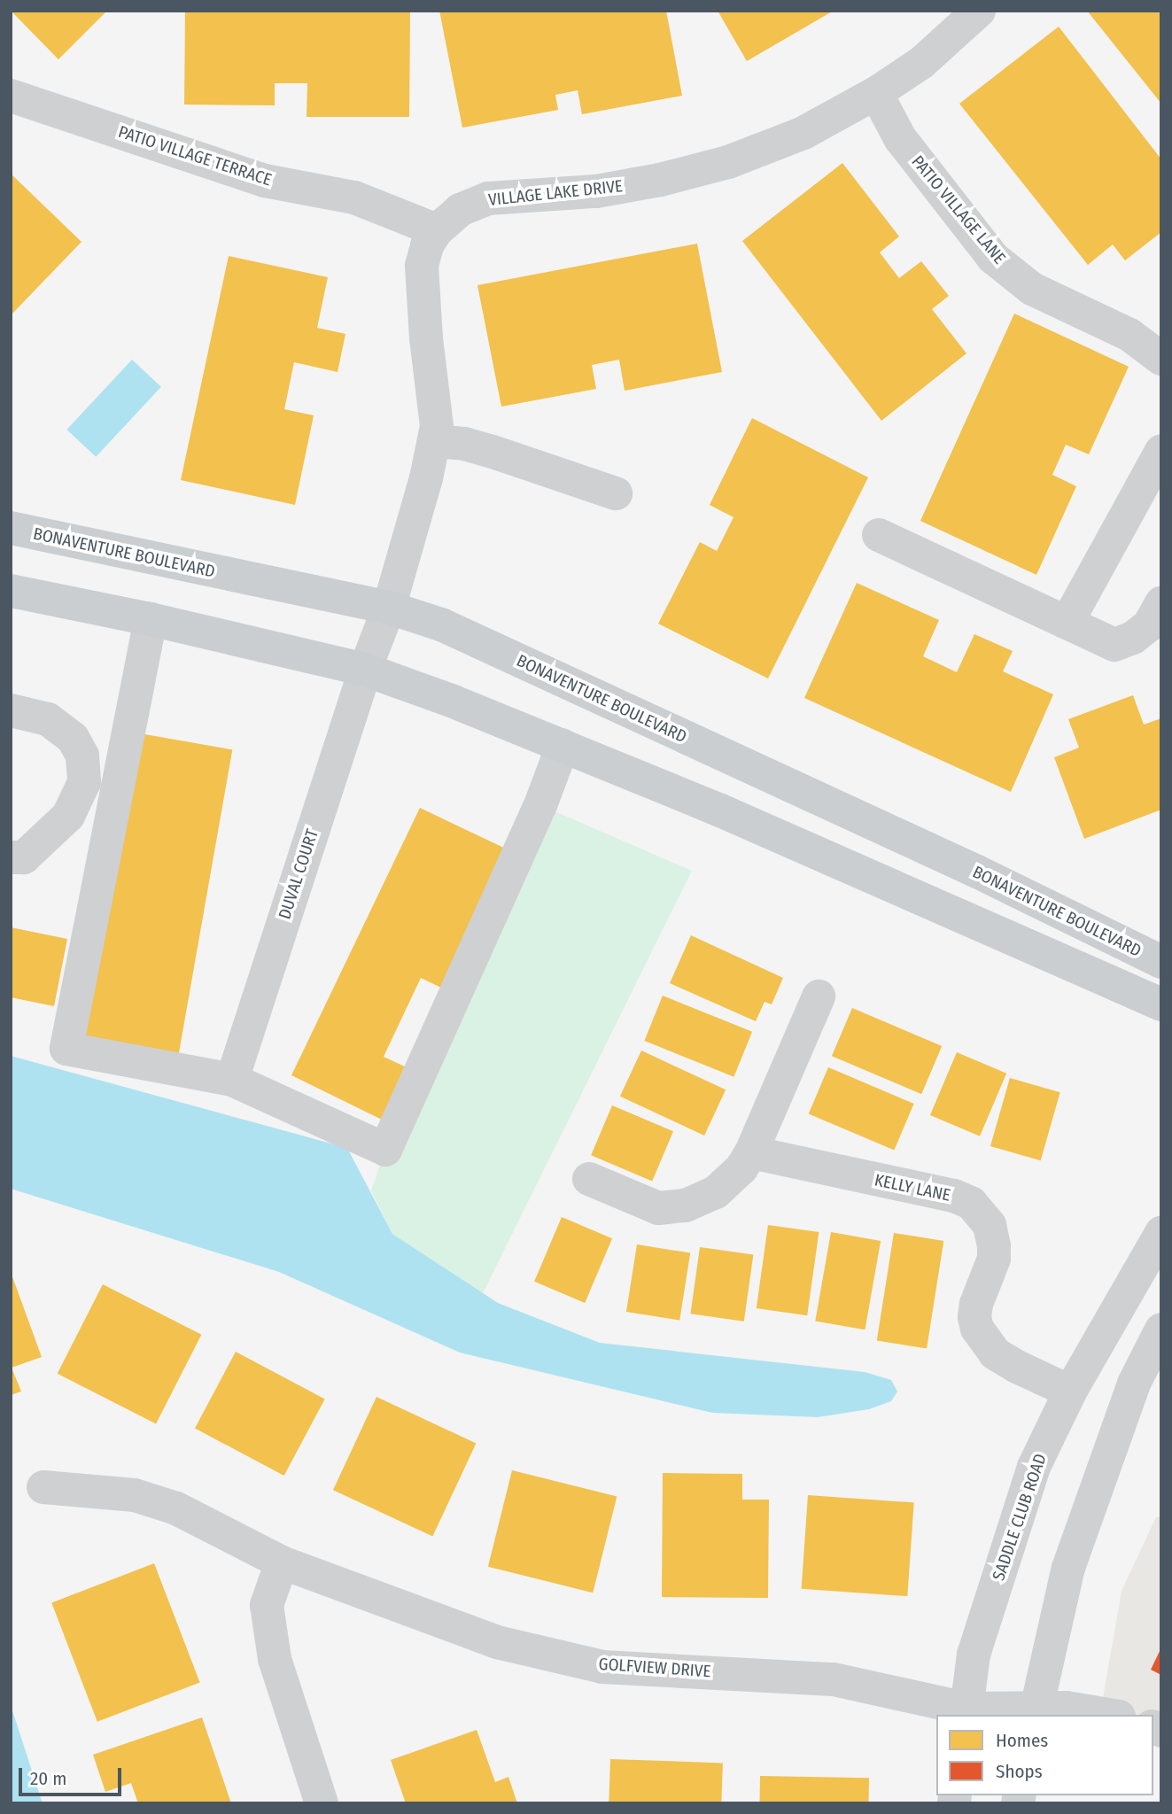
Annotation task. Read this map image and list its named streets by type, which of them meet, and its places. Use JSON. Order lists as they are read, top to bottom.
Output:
{
  "streets": {
    "main road": ["BONAVENTURE BOULEVARD"],
    "street": [
      "PATIO VILLAGE TERRACE",
      "VILLAGE LAKE DRIVE",
      "PATIO VILLAGE LANE",
      "DUVAL COURT",
      "KELLY LANE",
      "SADDLE CLUB ROAD",
      "GOLFVIEW DRIVE"
    ]
  },
  "crossings": [
    ["PATIO VILLAGE TERRACE", "VILLAGE LAKE DRIVE"],
    ["VILLAGE LAKE DRIVE", "PATIO VILLAGE LANE"],
    ["VILLAGE LAKE DRIVE", "BONAVENTURE BOULEVARD"],
    ["VILLAGE LAKE DRIVE", "DUVAL COURT"],
    ["KELLY LANE", "SADDLE CLUB ROAD"],
    ["SADDLE CLUB ROAD", "GOLFVIEW DRIVE"]
  ],
  "legend": ["Homes", "Shops"],
  "scale_bar": "20 m"
}
